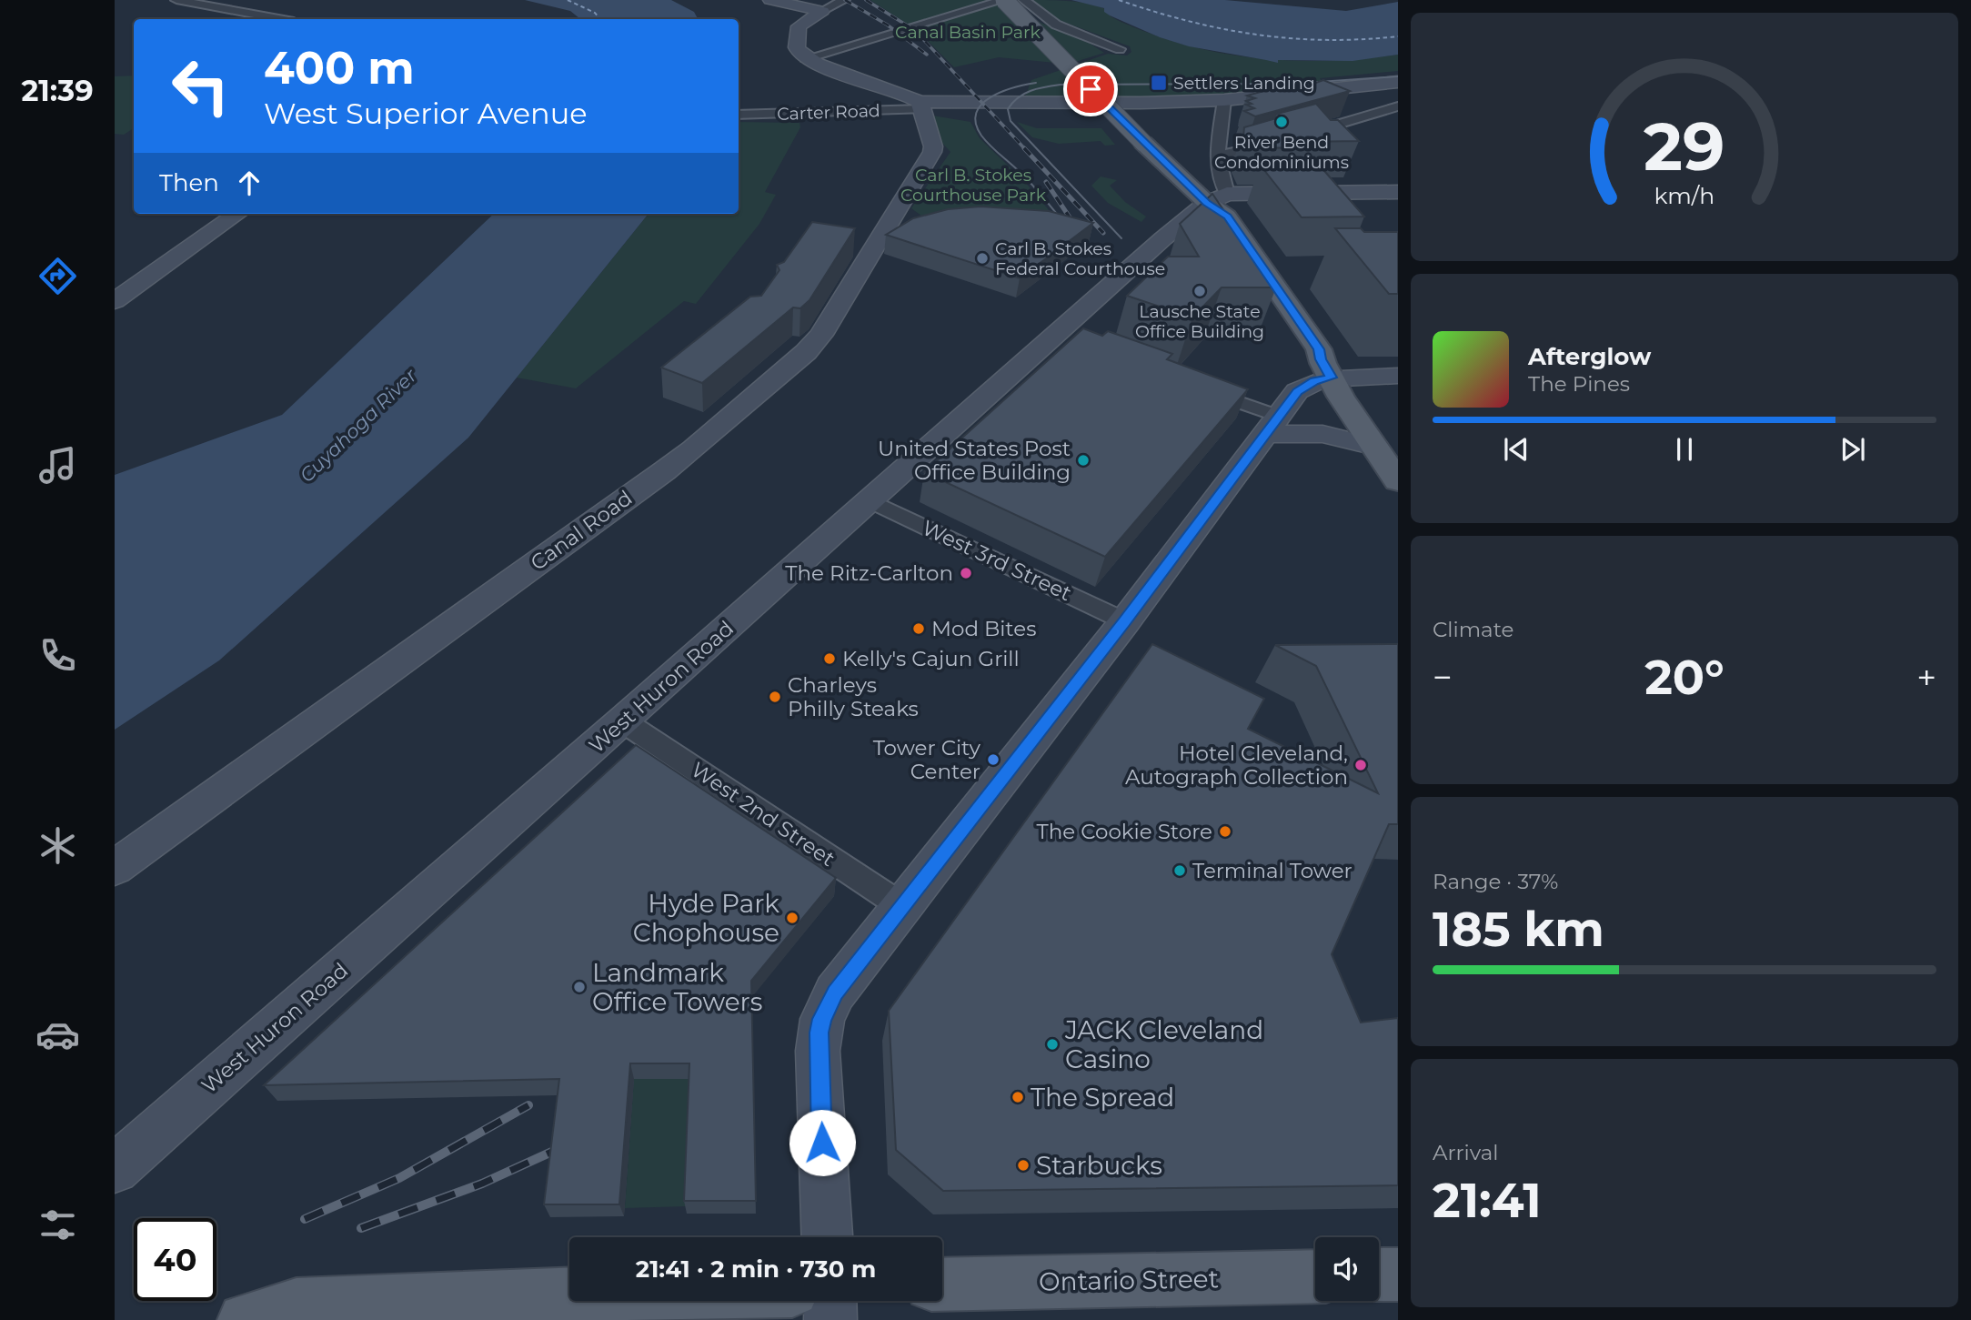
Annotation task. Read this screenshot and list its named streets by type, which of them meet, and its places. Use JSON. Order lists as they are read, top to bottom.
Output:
{
  "streets": {
    "main road": ["Ontario Street"],
    "street": [
      "Carter Road",
      "Canal Road",
      "West 3rd Street",
      "West Huron Road",
      "West 2nd Street"
    ]
  },
  "crossings": [
    ["Carter Road", "Canal Road"],
    ["West 3rd Street", "West Huron Road"],
    ["West Huron Road", "West 2nd Street"]
  ],
  "water": ["Cuyahoga River"],
  "parks": ["Canal Basin Park", "Carl B. Stokes Courthouse Park"],
  "places": {
    "transit": ["Settlers Landing"],
    "other": [
      "River Bend Condominiums",
      "Carl B. Stokes Federal Courthouse",
      "Lausche State Office Building",
      "United States Post Office Building",
      "The Ritz-Carlton",
      "Mod Bites",
      "Kelly's Cajun Grill",
      "Charleys Philly Steaks",
      "Tower City Center",
      "Hotel Cleveland, Autograph Collection",
      "The Cookie Store",
      "Terminal Tower",
      "Hyde Park Chophouse",
      "Landmark Office Towers",
      "JACK Cleveland Casino",
      "The Spread",
      "Starbucks"
    ]
  },
  "page": {
    "tabs": "21:39",
    "turn": ["400 m", "West Superior Avenue"],
    "then": "Then",
    "song": ["Afterglow", "The Pines"],
    "tile": [
      "Climate",
      ["Range · 37%", "185 km"],
      ["Arrival", "21:41"]
    ],
    "heat": ["−", "20°", "+"],
    "limit": "40",
    "trip": "21:41 · 2 min · 730 m",
    "gauge": ["29", "km/h"]
  }
}
